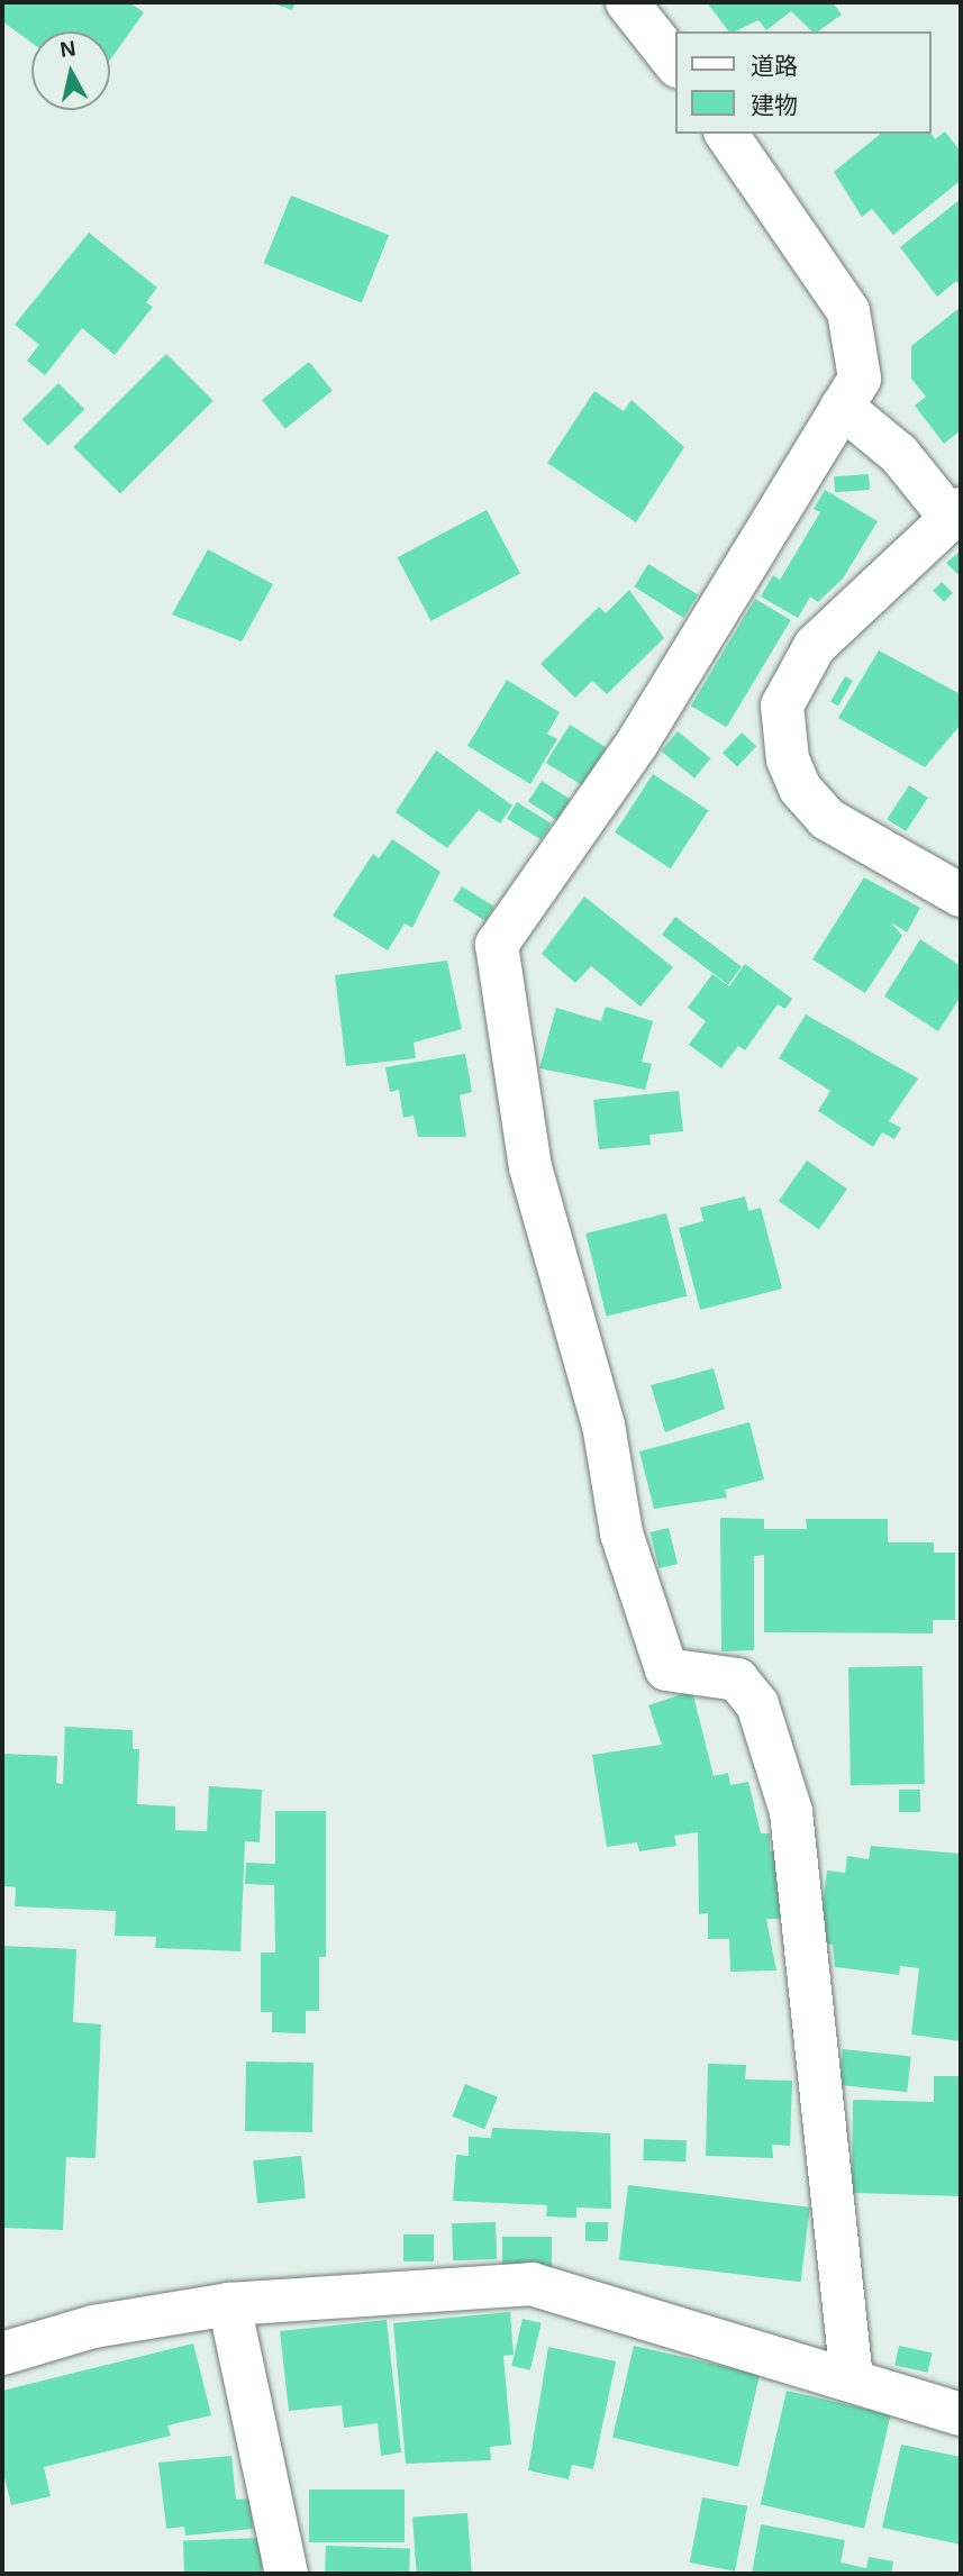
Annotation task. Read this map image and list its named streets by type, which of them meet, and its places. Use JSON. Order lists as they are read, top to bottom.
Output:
{
  "legend": ["道路", "建物"],
  "north": "top"
}
